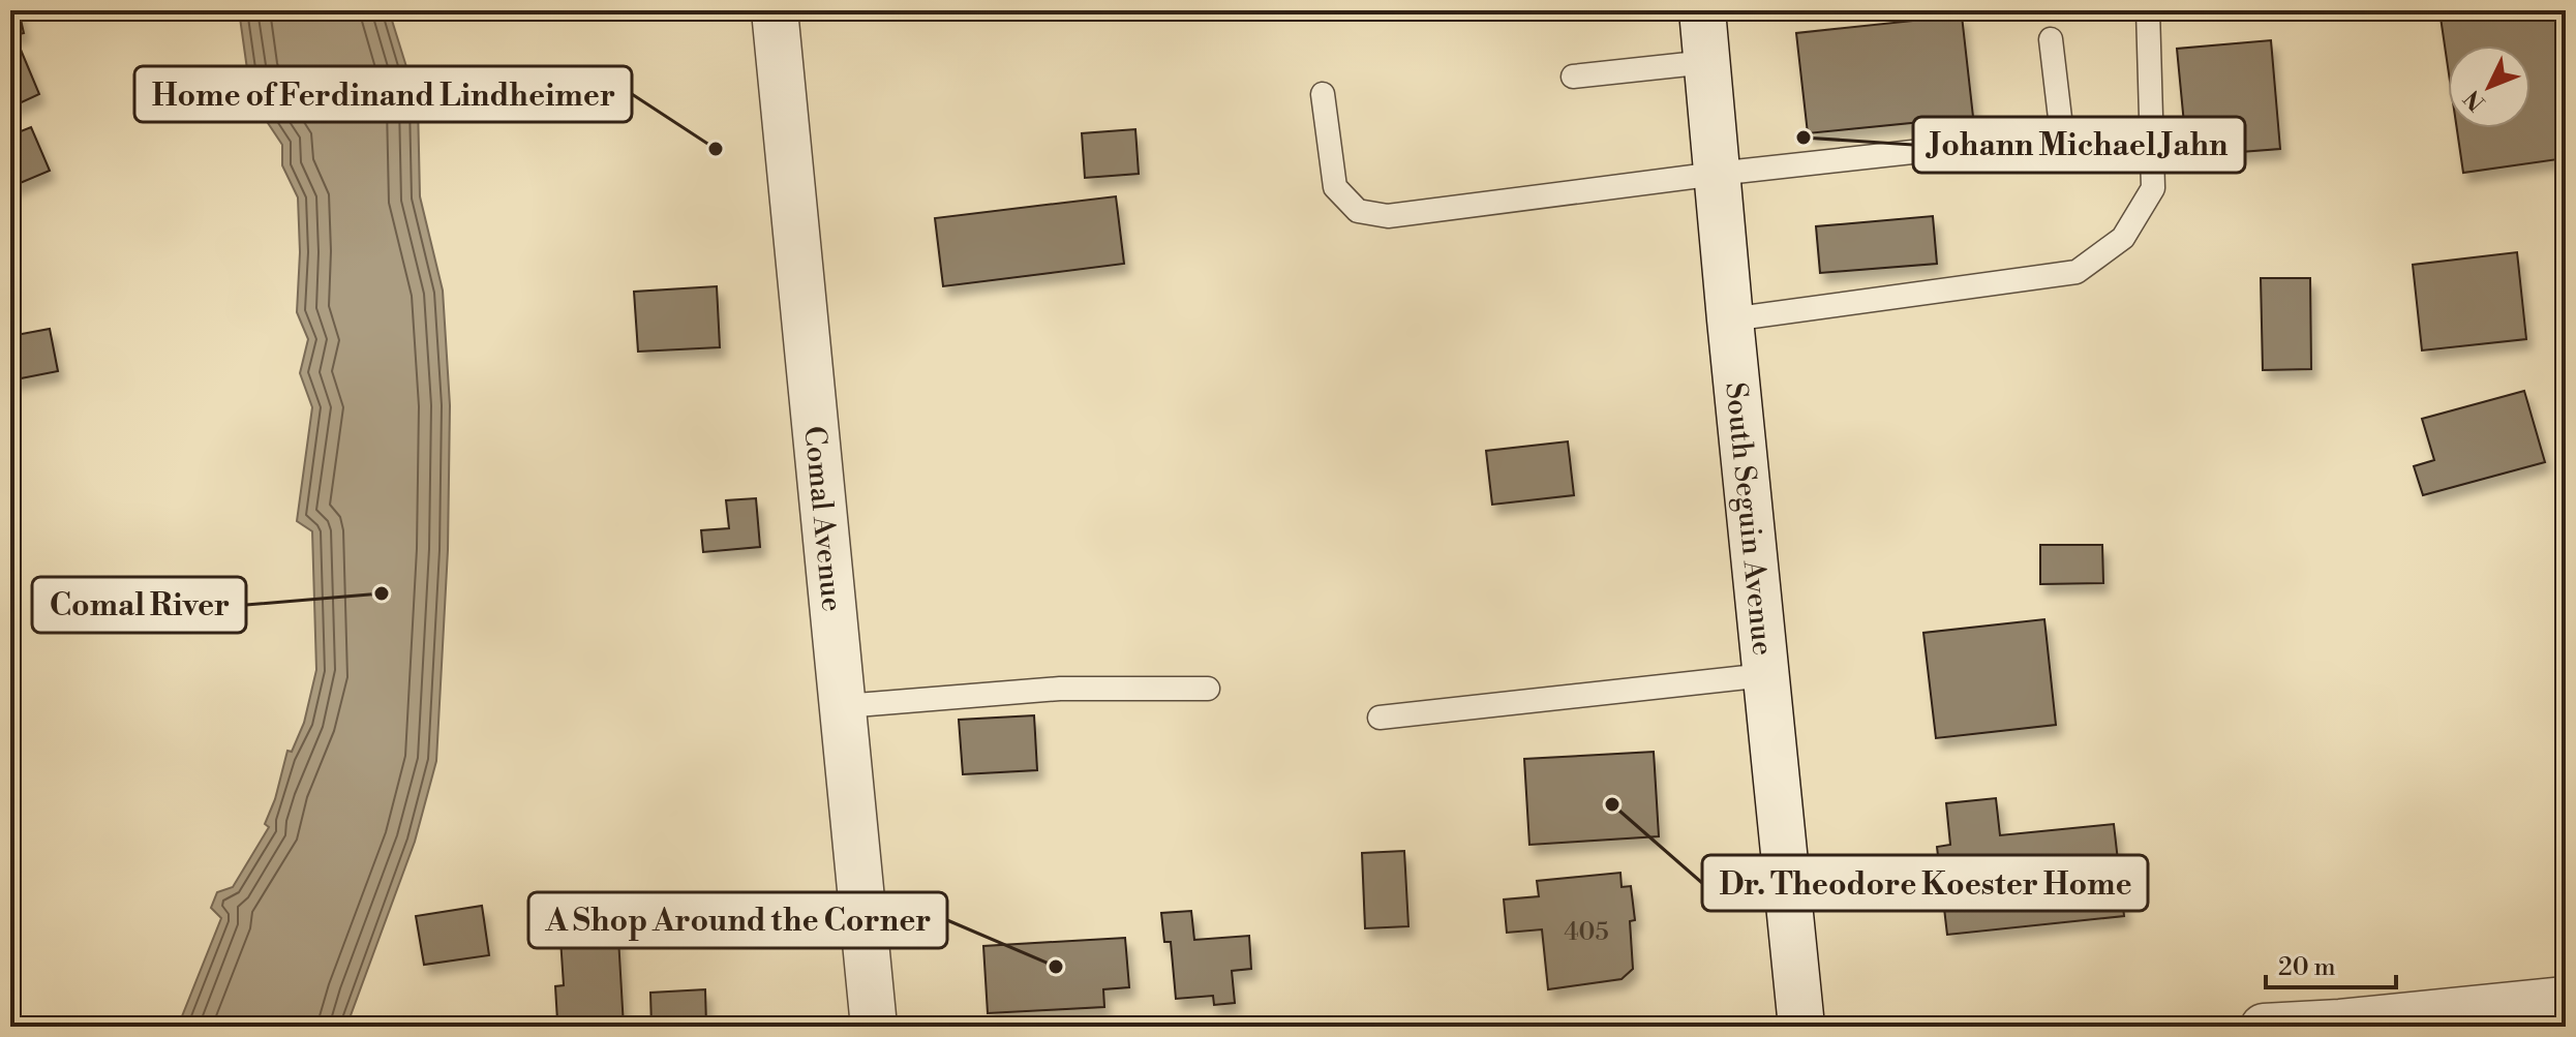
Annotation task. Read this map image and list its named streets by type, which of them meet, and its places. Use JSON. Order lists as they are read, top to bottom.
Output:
{
  "streets": {
    "street": ["Comal Avenue", "South Seguin Avenue"]
  },
  "places": [
    "Johann Michael Jahn",
    "Home of Ferdinand Lindheimer",
    "Comal River",
    "Dr. Theodore Koester Home",
    "A Shop Around the Corner"
  ],
  "house_numbers": ["405"],
  "scale_bar": "20 m",
  "north": "bottom left"
}
